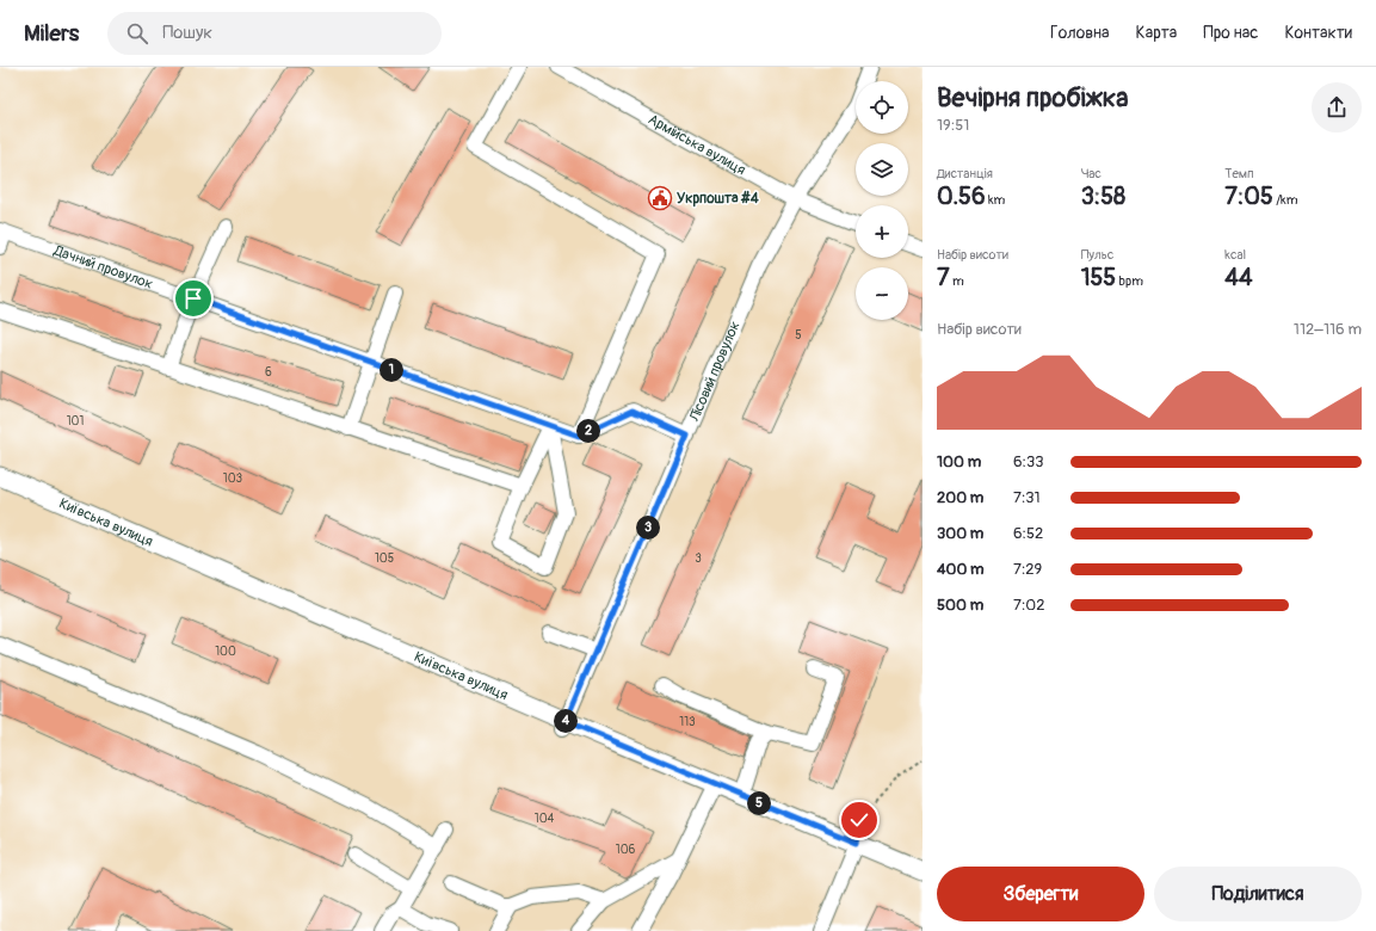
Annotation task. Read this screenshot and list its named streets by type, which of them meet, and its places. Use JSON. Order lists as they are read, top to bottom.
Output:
{
  "streets": {
    "main road": ["Київська вулиця"],
    "street": ["Армійська вулиця", "Дачний провулок", "Лісовий провулок"]
  },
  "crossings": [
    ["Армійська вулиця", "Лісовий провулок"],
    ["Лісовий провулок", "Київська вулиця"]
  ],
  "places": {
    "public building": ["Укрпошта #4"]
  },
  "house_numbers": [
    "5",
    "6",
    "101",
    "103",
    "105",
    "3",
    "100",
    "113",
    "104",
    "106"
  ],
  "page": {
    "header": "Milers",
    "search": "Пошук",
    "nav": [
      "Головна",
      "Карта",
      "Про нас",
      "Контакти"
    ],
    "heading": ["Вечірня пробіжка", "19:51"],
    "map_buttons": ["+", "−"],
    "stats": [
      ["Дистанція", "0.56 km"],
      ["Час", "3:58"],
      ["Темп", "7:05 /km"],
      ["Набір висоти", "7 m"],
      ["Пульс", "155 bpm"],
      ["kcal", "44"]
    ],
    "chart": ["Набір висоти", "112–116 m"],
    "pins": [
      "1",
      "2",
      "3",
      "4",
      "5"
    ],
    "list": [
      {
        "name": "100 m",
        "note": "6:33"
      },
      {
        "name": "200 m",
        "note": "7:31"
      },
      {
        "name": "300 m",
        "note": "6:52"
      },
      {
        "name": "400 m",
        "note": "7:29"
      },
      {
        "name": "500 m",
        "note": "7:02"
      }
    ],
    "buttons": ["Зберегти", "Поділитися"]
  }
}
